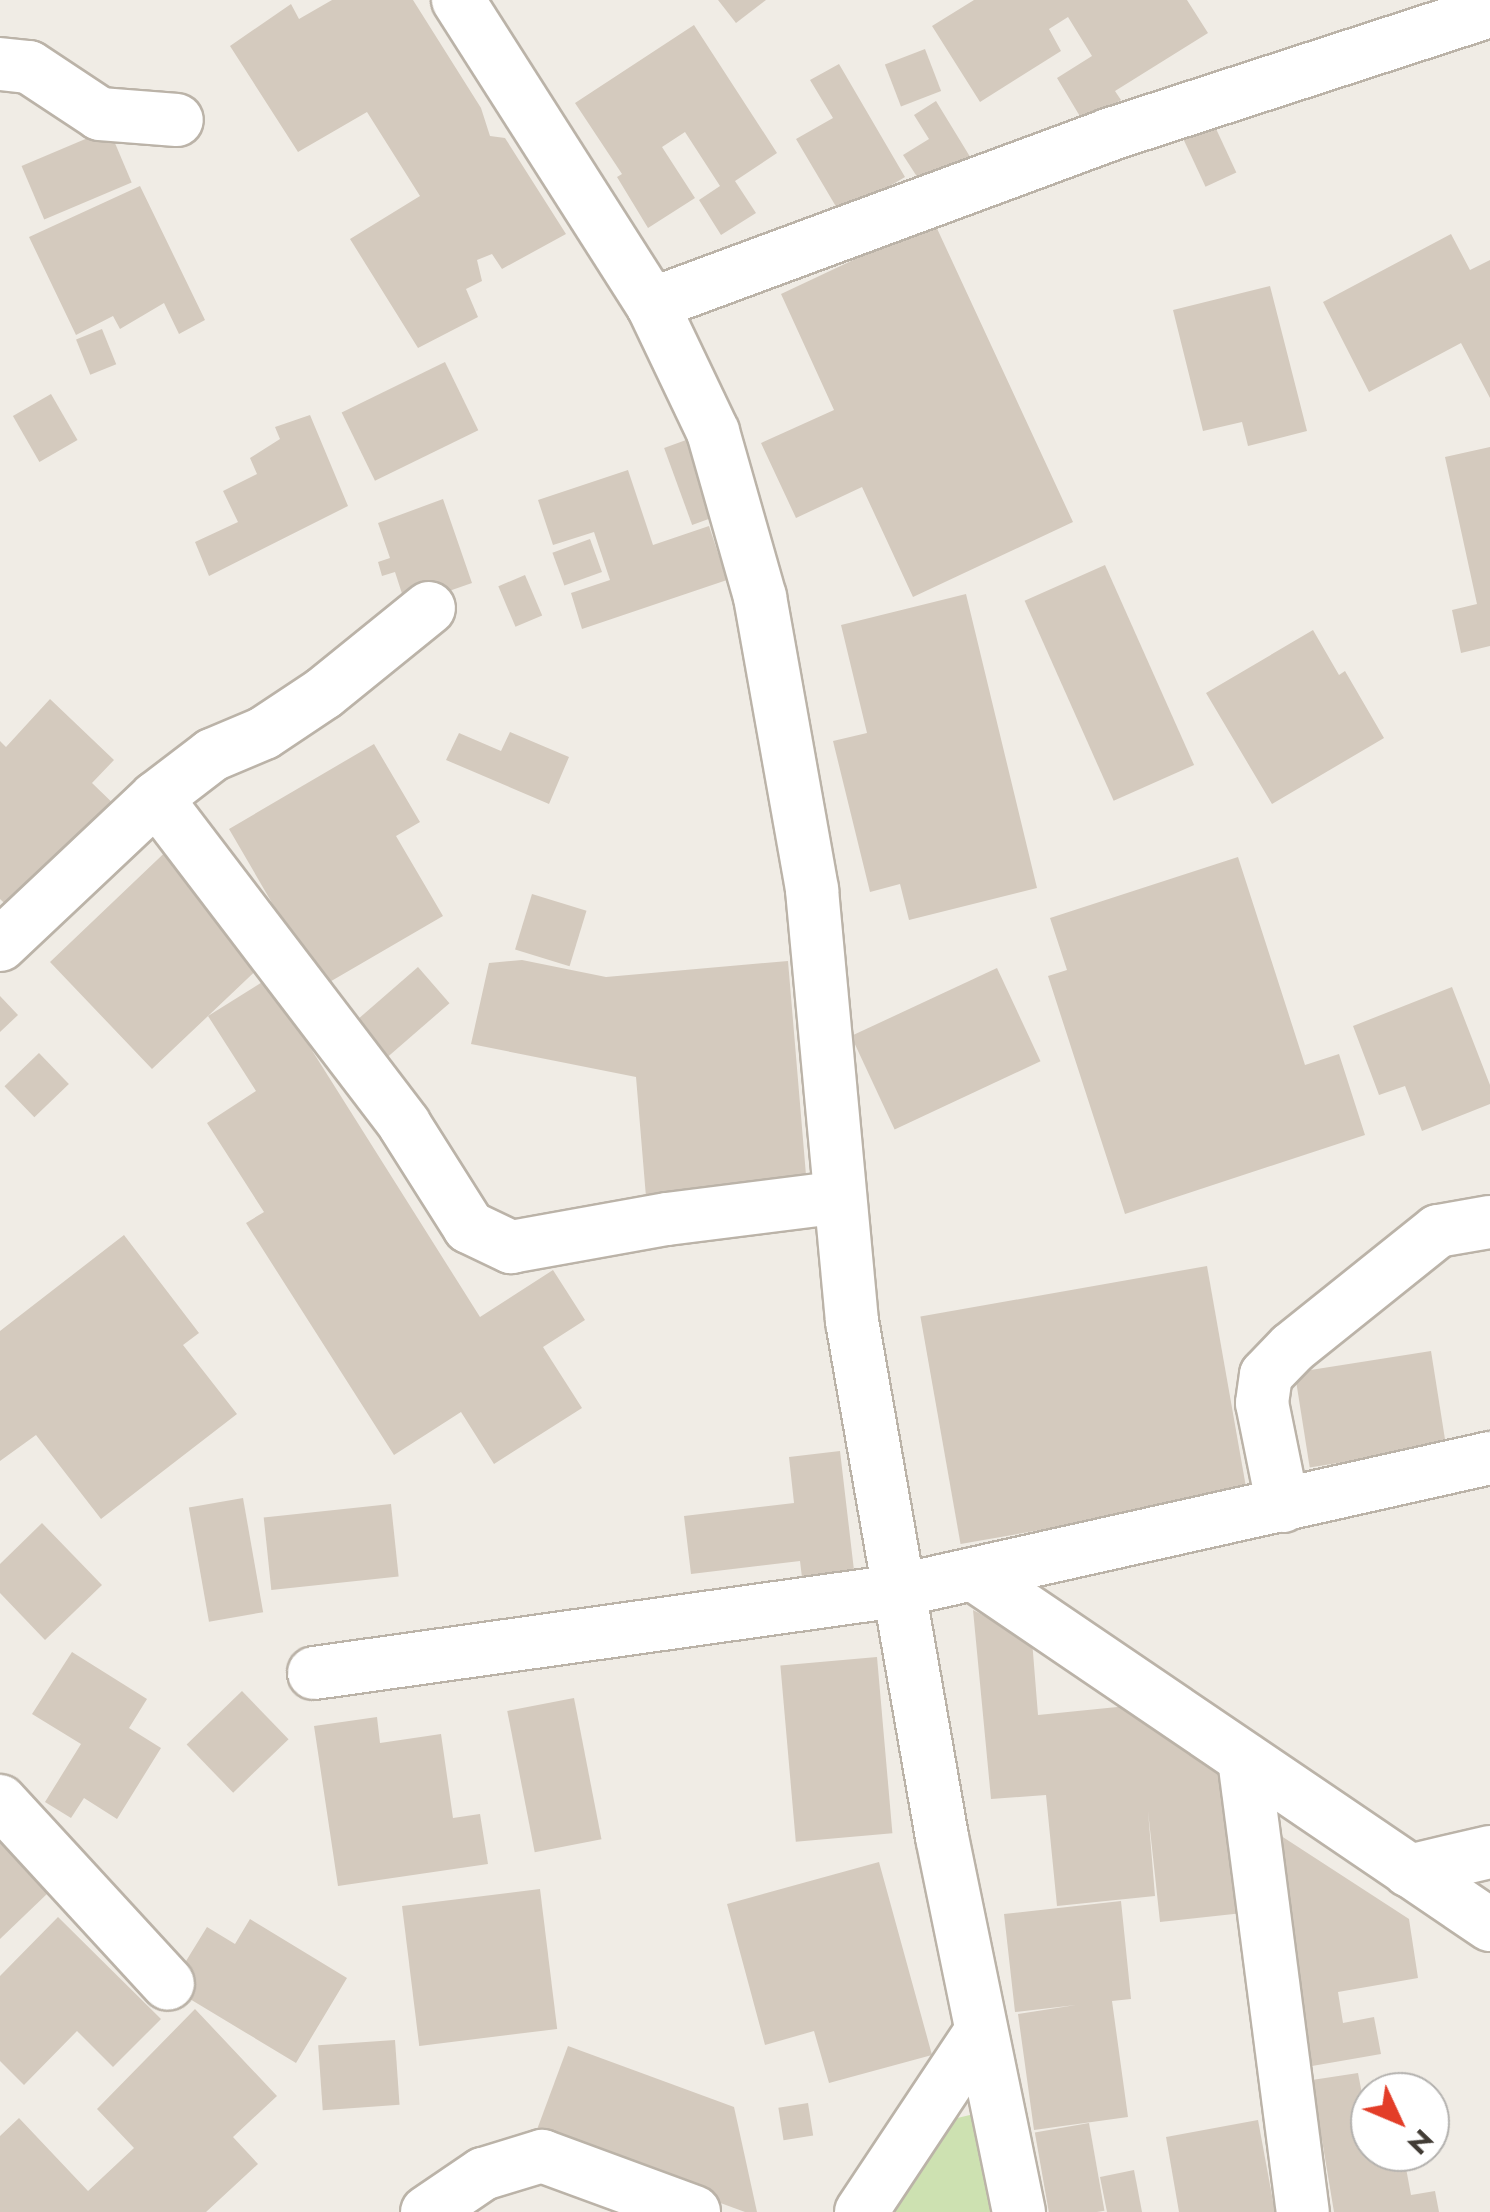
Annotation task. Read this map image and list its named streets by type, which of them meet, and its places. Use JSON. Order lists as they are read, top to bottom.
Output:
{
  "north": "bottom right"
}
